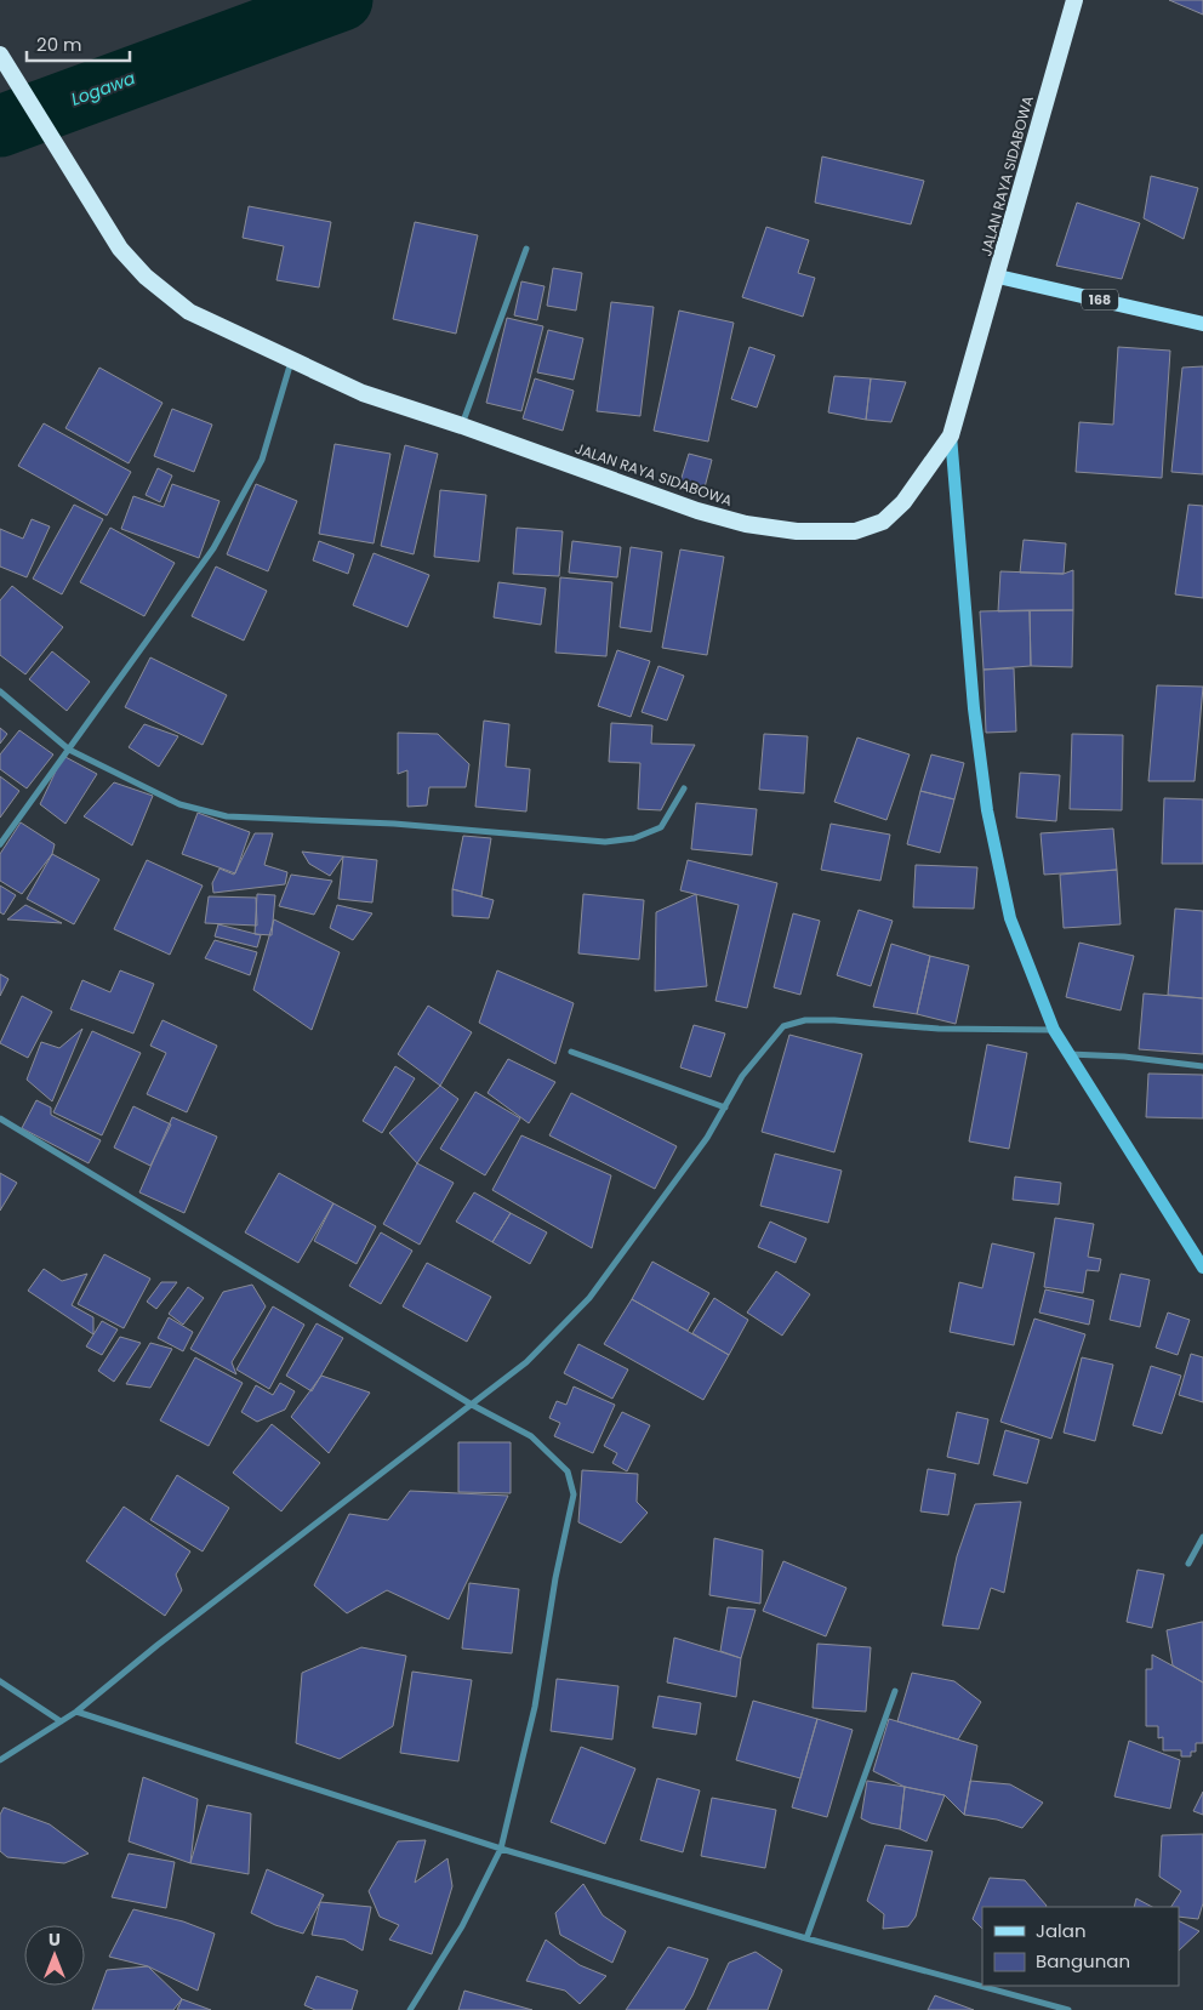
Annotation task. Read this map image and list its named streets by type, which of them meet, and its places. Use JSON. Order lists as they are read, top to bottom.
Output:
{
  "streets": {
    "highway": ["JALAN RAYA SIDABOWA"],
    "main road": ["168"]
  },
  "crossings": [
    ["JALAN RAYA SIDABOWA", "168"]
  ],
  "water": ["Logawa"],
  "legend": ["Jalan", "Bangunan"],
  "scale_bar": "20 m",
  "north": "top"
}
